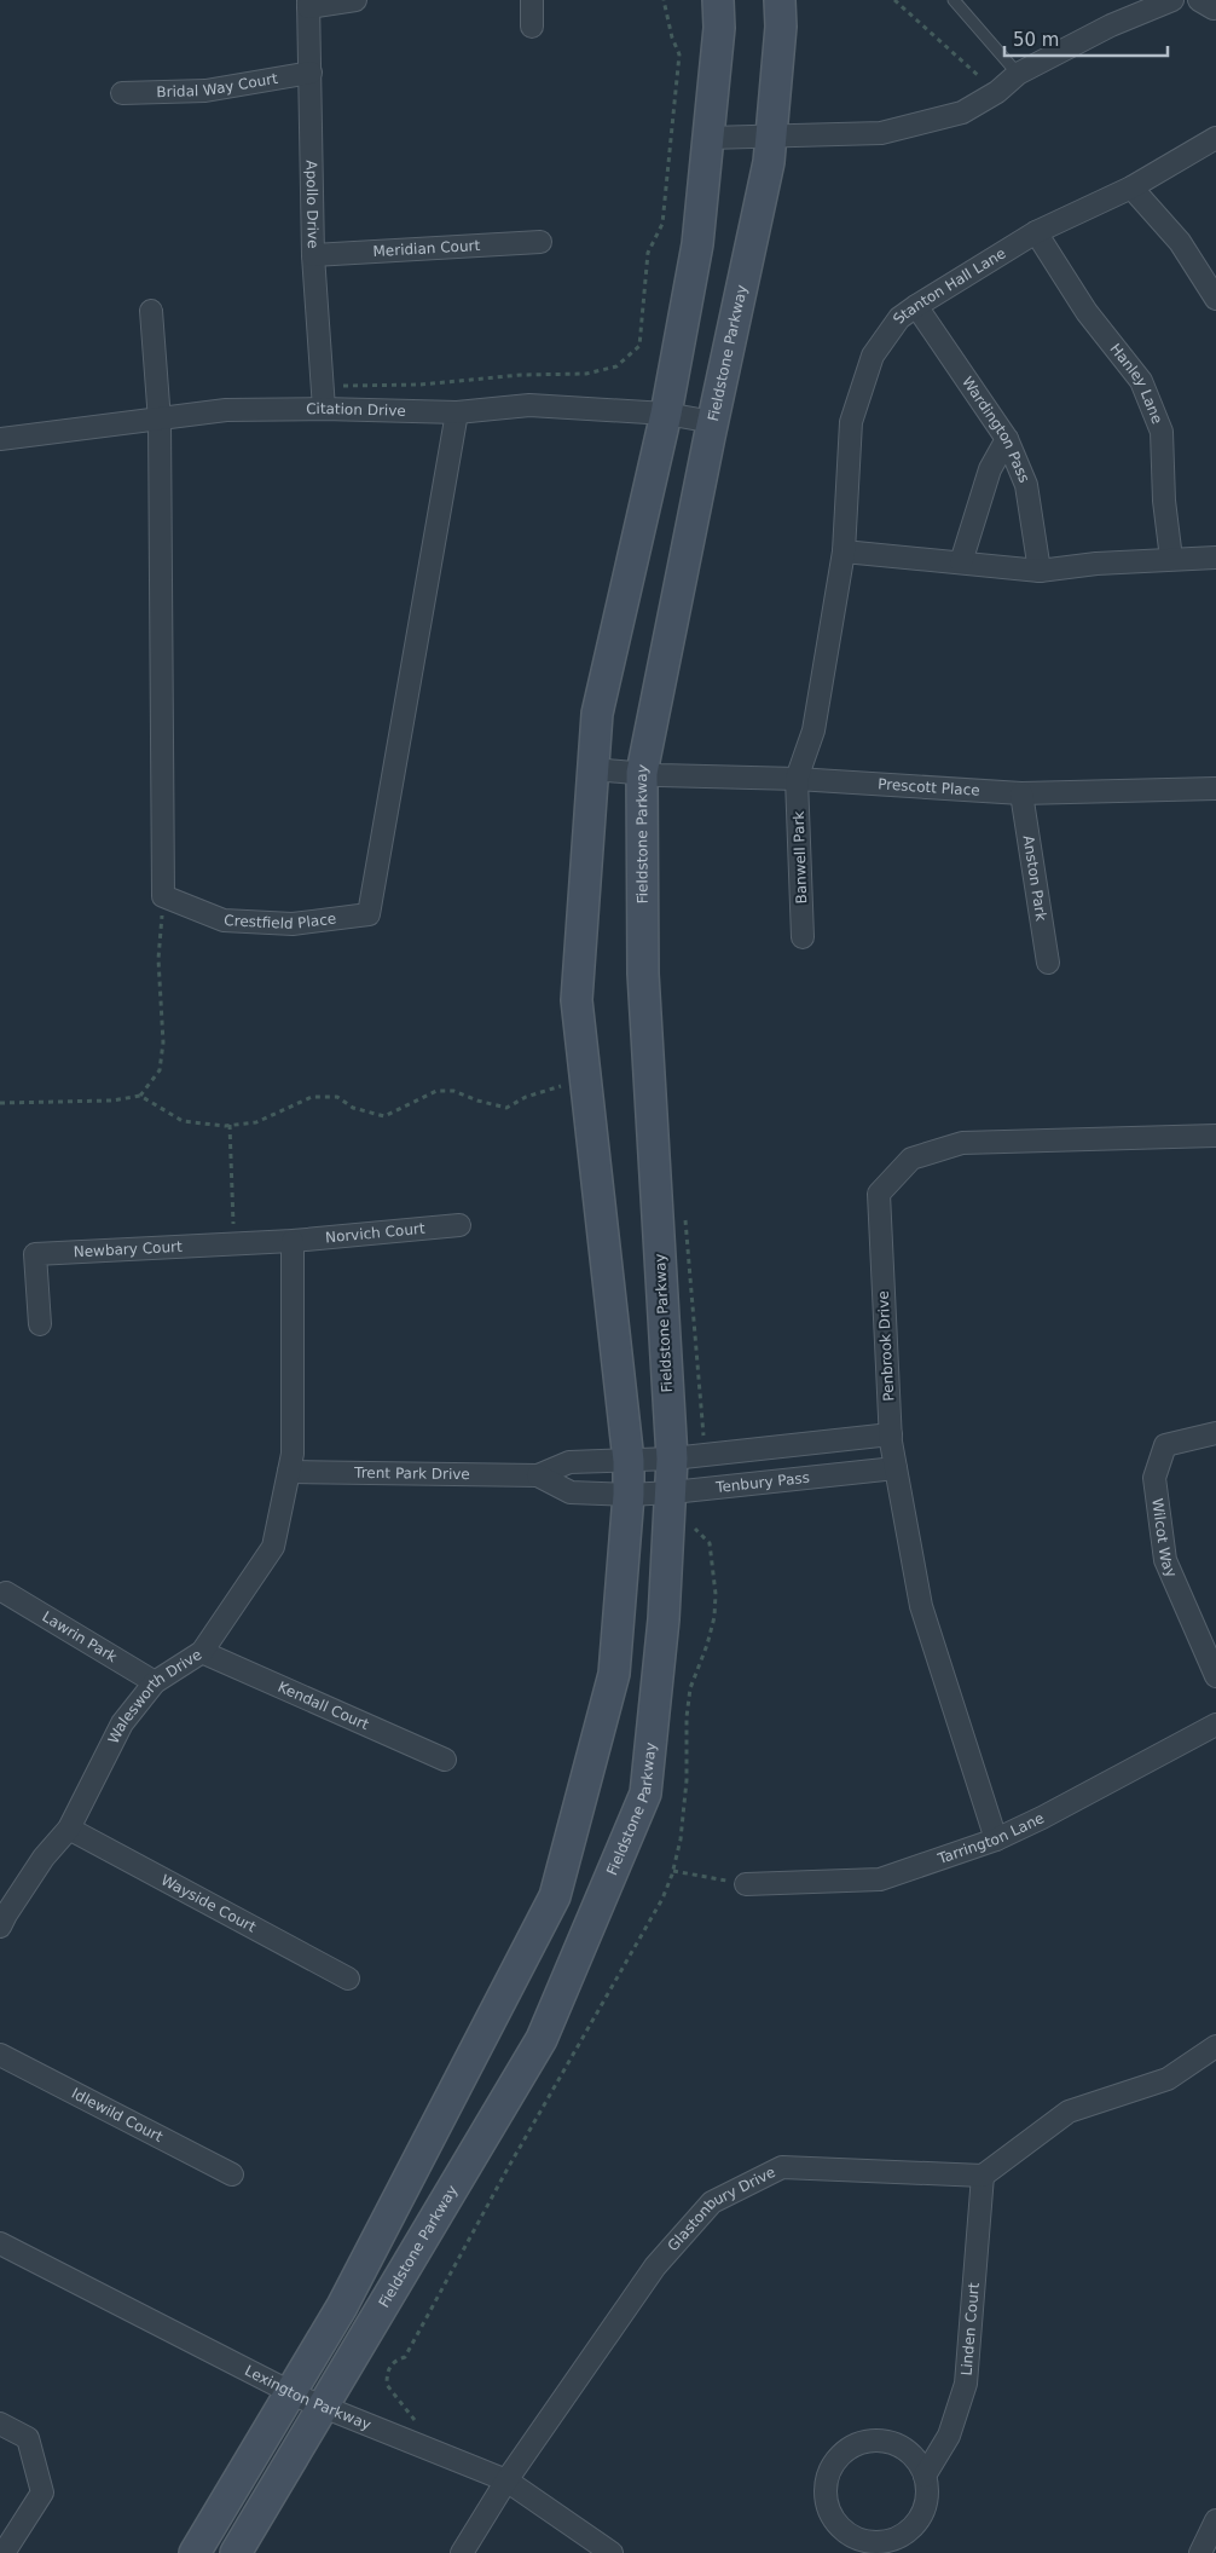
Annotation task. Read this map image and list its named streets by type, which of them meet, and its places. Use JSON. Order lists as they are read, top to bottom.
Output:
{
  "streets": {
    "street": [
      "Bridal Way Court",
      "Apollo Drive",
      "Meridian Court",
      "Stanton Hall Lane",
      "Fieldstone Parkway",
      "Hanley Lane",
      "Citation Drive",
      "Wardington Pass",
      "Prescott Place",
      "Banwell Park",
      "Anston Park",
      "Crestfield Place",
      "Norvich Court",
      "Newbary Court",
      "Penbrook Drive",
      "Trent Park Drive",
      "Tenbury Pass",
      "Wilcot Way",
      "Lawrin Park",
      "Walesworth Drive",
      "Kendall Court",
      "Tarrington Lane",
      "Wayside Court",
      "Idlewild Court",
      "Glastonbury Drive",
      "Linden Court",
      "Lexington Parkway"
    ]
  },
  "crossings": [
    ["Bridal Way Court", "Apollo Drive"],
    ["Apollo Drive", "Meridian Court"],
    ["Apollo Drive", "Citation Drive"],
    ["Stanton Hall Lane", "Hanley Lane"],
    ["Stanton Hall Lane", "Wardington Pass"],
    ["Stanton Hall Lane", "Prescott Place"],
    ["Stanton Hall Lane", "Banwell Park"],
    ["Fieldstone Parkway", "Citation Drive"],
    ["Fieldstone Parkway", "Prescott Place"],
    ["Fieldstone Parkway", "Tenbury Pass"],
    ["Fieldstone Parkway", "Lexington Parkway"],
    ["Citation Drive", "Crestfield Place"],
    ["Prescott Place", "Banwell Park"],
    ["Prescott Place", "Anston Park"],
    ["Norvich Court", "Newbary Court"],
    ["Norvich Court", "Walesworth Drive"],
    ["Newbary Court", "Walesworth Drive"],
    ["Penbrook Drive", "Tenbury Pass"],
    ["Penbrook Drive", "Tarrington Lane"],
    ["Trent Park Drive", "Tenbury Pass"],
    ["Trent Park Drive", "Walesworth Drive"],
    ["Lawrin Park", "Walesworth Drive"],
    ["Walesworth Drive", "Kendall Court"],
    ["Walesworth Drive", "Wayside Court"],
    ["Glastonbury Drive", "Linden Court"],
    ["Glastonbury Drive", "Lexington Parkway"]
  ],
  "scale_bar": "50 m"
}
